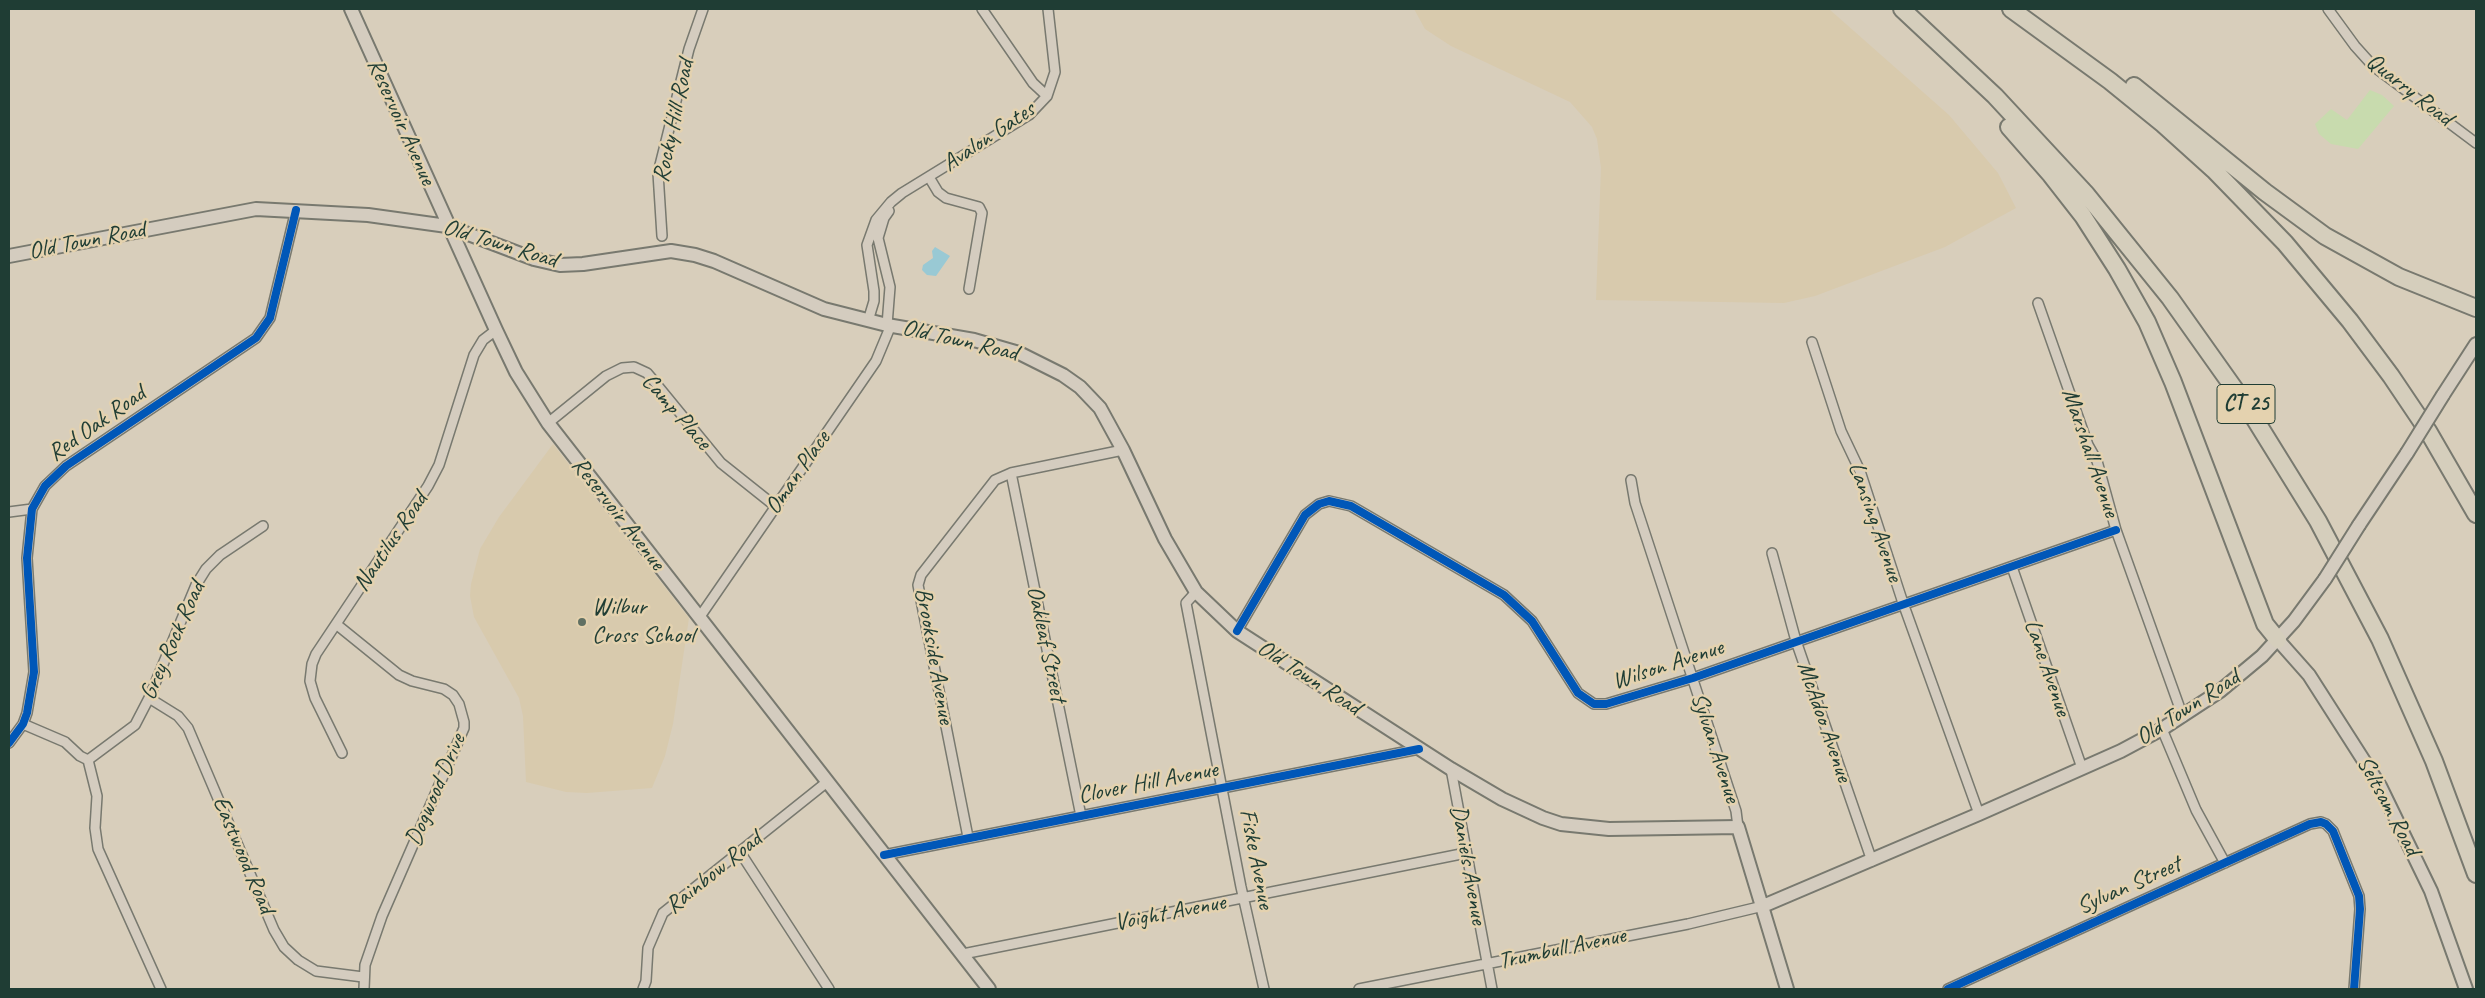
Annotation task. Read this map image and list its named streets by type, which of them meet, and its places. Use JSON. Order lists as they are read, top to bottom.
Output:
{
  "streets": {
    "highway": ["CT 25"],
    "main road": [
      "Reservoir Avenue",
      "Old Town Road",
      "Sylvan Avenue",
      "Seltsam Road"
    ],
    "street": [
      "Quarry Road",
      "Rocky Hill Road",
      "Avalon Gates",
      "Camp Place",
      "Red Oak Road",
      "Marshall Avenue",
      "Oman Place",
      "Lansing Avenue",
      "Nautilus Road",
      "Grey Rock Road",
      "Oakleaf Street",
      "Brookside Avenue",
      "Wilson Avenue",
      "Lane Avenue",
      "McAdoo Avenue",
      "Clover Hill Avenue",
      "Dogwood Drive",
      "Eastwood Road",
      "Fiske Avenue",
      "Daniels Avenue",
      "Rainbow Road",
      "Sylvan Street",
      "Voight Avenue",
      "Trumbull Avenue"
    ]
  },
  "crossings": [
    ["Reservoir Avenue", "Old Town Road"],
    ["Reservoir Avenue", "Camp Place"],
    ["Reservoir Avenue", "Oman Place"],
    ["Reservoir Avenue", "Nautilus Road"],
    ["Reservoir Avenue", "Clover Hill Avenue"],
    ["Reservoir Avenue", "Rainbow Road"],
    ["Reservoir Avenue", "Voight Avenue"],
    ["Avalon Gates", "Old Town Road"],
    ["Avalon Gates", "Oman Place"],
    ["Old Town Road", "Red Oak Road"],
    ["Old Town Road", "Marshall Avenue"],
    ["Old Town Road", "Oman Place"],
    ["Old Town Road", "Lansing Avenue"],
    ["Old Town Road", "Brookside Avenue"],
    ["Old Town Road", "Wilson Avenue"],
    ["Old Town Road", "Lane Avenue"],
    ["Old Town Road", "McAdoo Avenue"],
    ["Old Town Road", "Sylvan Avenue"],
    ["Old Town Road", "Clover Hill Avenue"],
    ["Old Town Road", "Seltsam Road"],
    ["Old Town Road", "Fiske Avenue"],
    ["Old Town Road", "Daniels Avenue"],
    ["Old Town Road", "Trumbull Avenue"],
    ["Camp Place", "Oman Place"],
    ["Marshall Avenue", "Wilson Avenue"],
    ["Lansing Avenue", "Wilson Avenue"],
    ["Nautilus Road", "Dogwood Drive"],
    ["Grey Rock Road", "Eastwood Road"],
    ["Oakleaf Street", "Brookside Avenue"],
    ["Oakleaf Street", "Clover Hill Avenue"],
    ["Brookside Avenue", "Clover Hill Avenue"],
    ["Wilson Avenue", "Lane Avenue"],
    ["Wilson Avenue", "McAdoo Avenue"],
    ["Wilson Avenue", "Sylvan Avenue"],
    ["Sylvan Avenue", "Trumbull Avenue"],
    ["Clover Hill Avenue", "Fiske Avenue"],
    ["Dogwood Drive", "Eastwood Road"],
    ["Fiske Avenue", "Voight Avenue"],
    ["Daniels Avenue", "Voight Avenue"],
    ["Daniels Avenue", "Trumbull Avenue"]
  ],
  "places": ["Wilbur Cross School"]
}
